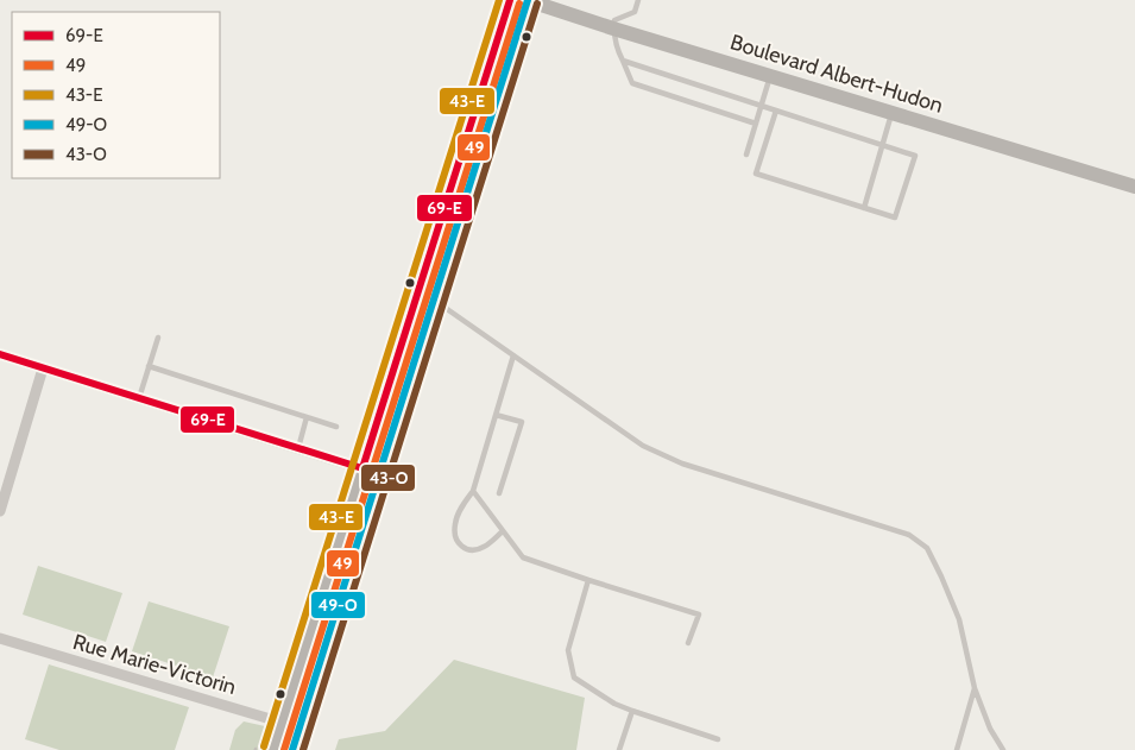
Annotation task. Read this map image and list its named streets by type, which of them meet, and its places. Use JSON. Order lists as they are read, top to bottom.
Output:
{
  "streets": {
    "street": ["Boulevard Albert-Hudon", "Rue Marie-Victorin"]
  },
  "lines": [
    "transit line 69-E",
    "transit line 43-E",
    "transit line 49-O",
    "transit line 49",
    "transit line 43-O"
  ],
  "legend": [
    "69-E",
    "49",
    "43-E",
    "49-O",
    "43-O"
  ]
}
